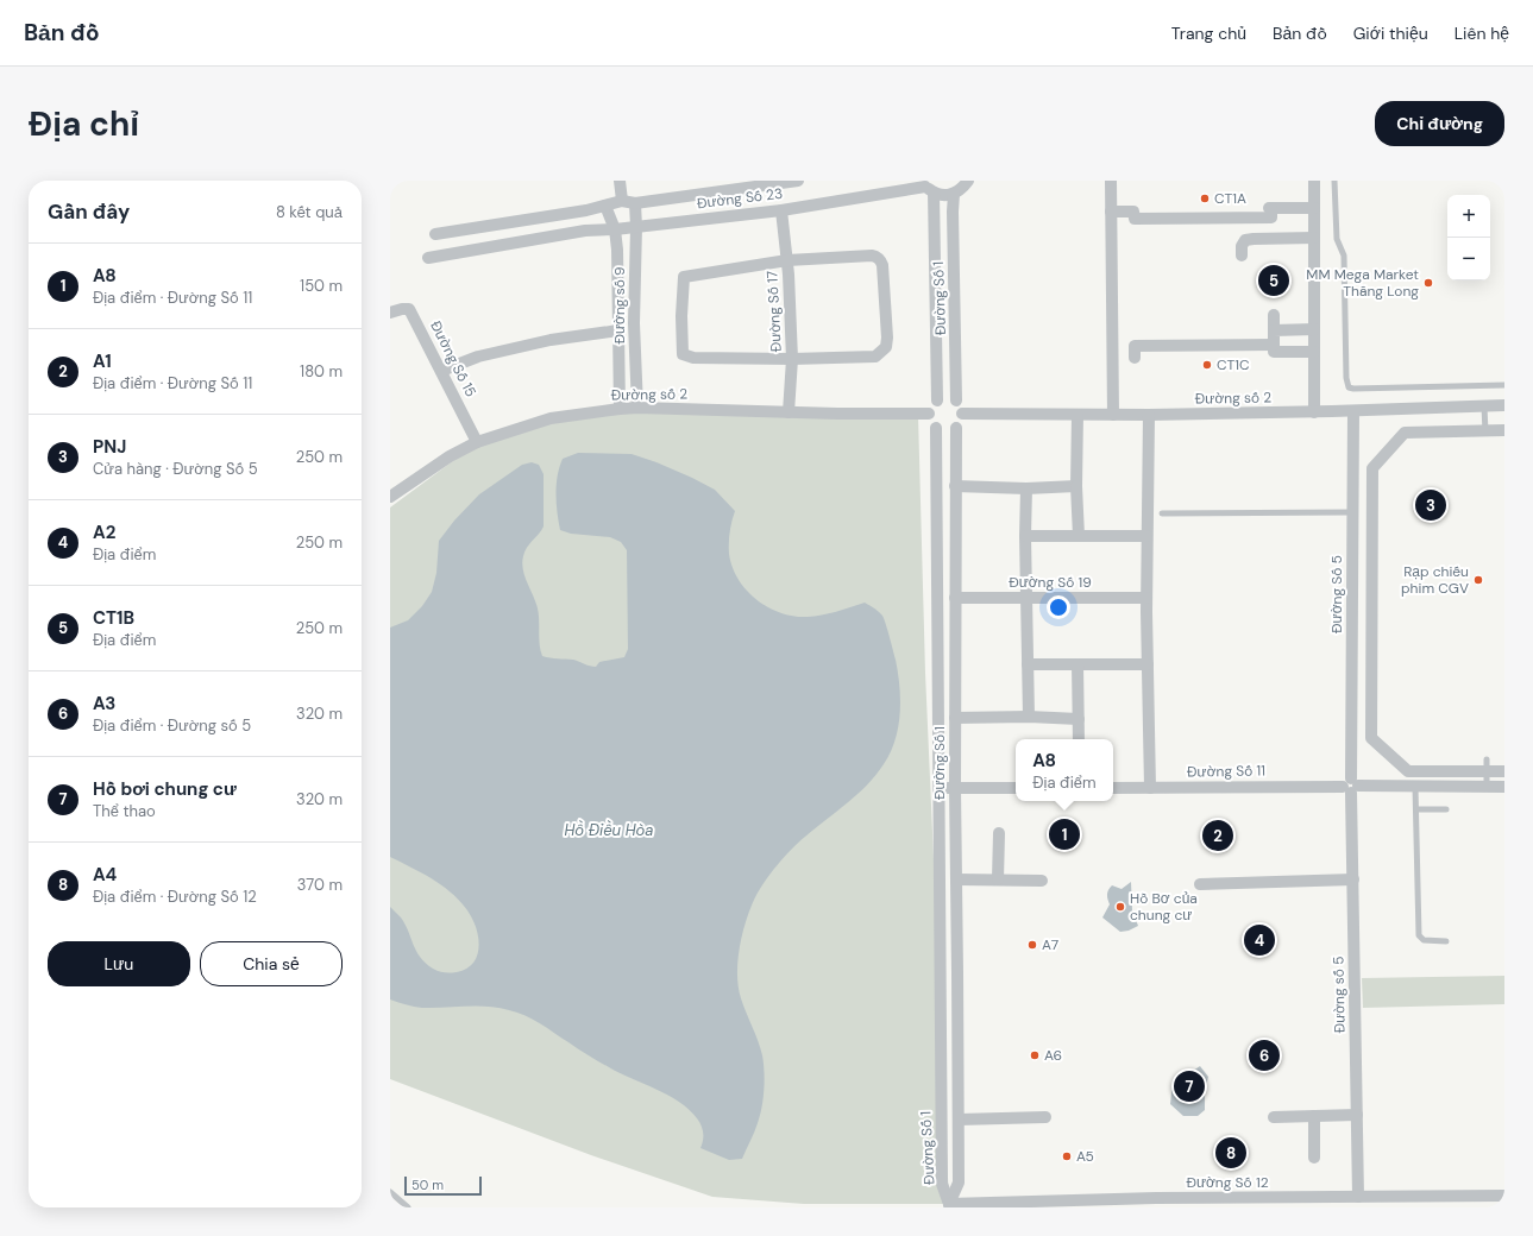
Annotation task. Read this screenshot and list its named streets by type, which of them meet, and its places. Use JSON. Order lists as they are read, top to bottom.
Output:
{
  "streets": {
    "street": [
      "Đường Số 23",
      "Đường Số 1",
      "Đường số 9",
      "Đường Số 17",
      "Đường Số 15",
      "Đường số 2",
      "Đường Số 19",
      "Đường Số 5",
      "Đường Số 11",
      "Đường số 5",
      "Đường Số 12"
    ]
  },
  "crossings": [
    ["Đường Số 23", "Đường Số 1"],
    ["Đường Số 23", "Đường số 9"],
    ["Đường Số 23", "Đường Số 17"],
    ["Đường Số 1", "Đường số 2"],
    ["Đường Số 1", "Đường Số 19"],
    ["Đường Số 1", "Đường Số 12"],
    ["Đường số 9", "Đường số 2"],
    ["Đường Số 17", "Đường số 2"],
    ["Đường Số 15", "Đường số 2"],
    ["Đường số 2", "Đường Số 5"],
    ["Đường Số 5", "Đường Số 11"],
    ["Đường Số 5", "Đường số 5"],
    ["Đường Số 11", "Đường số 5"],
    ["Đường số 5", "Đường Số 12"]
  ],
  "water": ["Hồ Điều Hòa"],
  "places": [
    "CT1A",
    "MM Mega Market Thăng Long",
    "CT1C",
    "Rạp chiếu phim CGV",
    "Hồ Bơ của chung cư",
    "A7",
    "A6",
    "A5"
  ],
  "scale_bar": "50 m",
  "page": {
    "header": "Bản đồ",
    "nav": [
      "Trang chủ",
      "Bản đồ",
      "Giới thiệu",
      "Liên hệ"
    ],
    "buttons": [
      "Chỉ đường",
      ["Lưu", "Chia sẻ"]
    ],
    "title": "Địa chỉ",
    "heading": ["Gần đây", "8 kết quả"],
    "map_buttons": ["+", "−"],
    "list": [
      {
        "mark": "1",
        "name": "A8",
        "note": "Địa điểm · Đường Số 11",
        "value": "150 m"
      },
      {
        "mark": "2",
        "name": "A1",
        "note": "Địa điểm · Đường Số 11",
        "value": "180 m"
      },
      {
        "mark": "3",
        "name": "PNJ",
        "note": "Cửa hàng · Đường Số 5",
        "value": "250 m"
      },
      {
        "mark": "4",
        "name": "A2",
        "note": "Địa điểm",
        "value": "250 m"
      },
      {
        "mark": "5",
        "name": "CT1B",
        "note": "Địa điểm",
        "value": "250 m"
      },
      {
        "mark": "6",
        "name": "A3",
        "note": "Địa điểm · Đường số 5",
        "value": "320 m"
      },
      {
        "mark": "7",
        "name": "Hồ bơi chung cư",
        "note": "Thể thao",
        "value": "320 m"
      },
      {
        "mark": "8",
        "name": "A4",
        "note": "Địa điểm · Đường Số 12",
        "value": "370 m"
      }
    ],
    "pins": [
      "5",
      "3",
      "1",
      "2",
      "4",
      "6",
      "7",
      "8"
    ],
    "popup": ["A8", "Địa điểm"],
    "scale": "50 m"
  }
}
